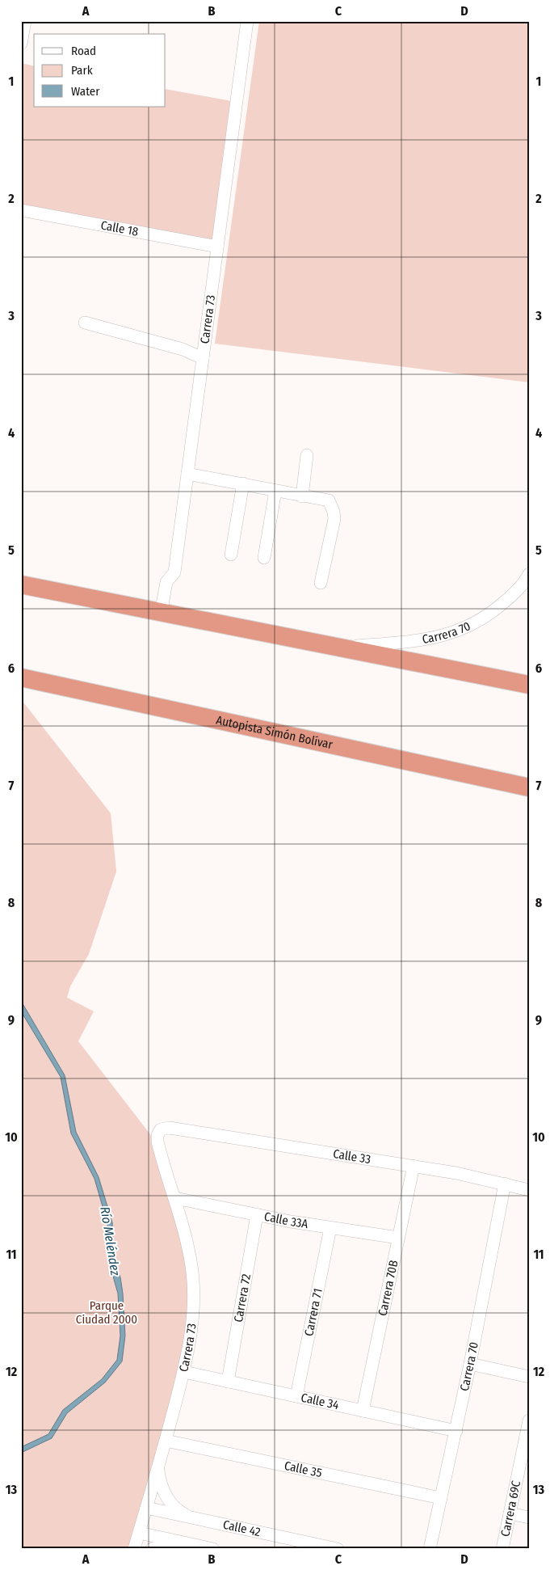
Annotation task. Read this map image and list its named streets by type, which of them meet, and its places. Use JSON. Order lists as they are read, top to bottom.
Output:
{
  "streets": {
    "highway": ["Autopista Simón Bolívar"],
    "street": [
      "Calle 18",
      "Carrera 73",
      "Carrera 70",
      "Calle 33",
      "Calle 33A",
      "Carrera 70B",
      "Carrera 72",
      "Carrera 71",
      "Calle 34",
      "Calle 35",
      "Carrera 69C",
      "Calle 42"
    ]
  },
  "crossings": [
    ["Calle 18", "Carrera 73"],
    ["Carrera 73", "Calle 33"],
    ["Carrera 73", "Calle 33A"],
    ["Carrera 73", "Calle 34"],
    ["Carrera 73", "Calle 35"],
    ["Carrera 73", "Calle 42"],
    ["Carrera 70", "Calle 33"],
    ["Carrera 70", "Calle 34"],
    ["Carrera 70", "Calle 35"],
    ["Calle 33", "Carrera 70B"],
    ["Calle 33A", "Carrera 70B"],
    ["Calle 33A", "Carrera 72"],
    ["Calle 33A", "Carrera 71"],
    ["Carrera 70B", "Calle 34"],
    ["Carrera 72", "Calle 34"],
    ["Carrera 71", "Calle 34"]
  ],
  "water": ["Río Meléndez"],
  "parks": ["Parque Ciudad 2000"],
  "legend": ["Road", "Park", "Water"],
  "grid": {
    "columns": [
      "A",
      "B",
      "C",
      "D"
    ],
    "rows": [
      "1",
      "2",
      "3",
      "4",
      "5",
      "6",
      "7",
      "8",
      "9",
      "10",
      "11",
      "12",
      "13"
    ]
  }
}
